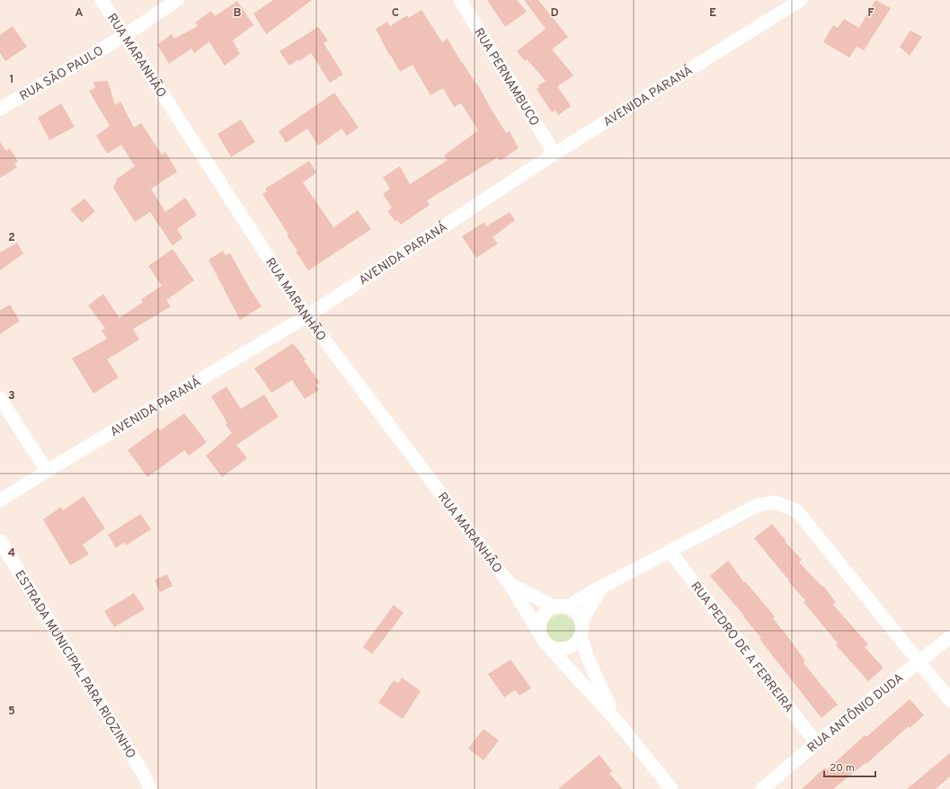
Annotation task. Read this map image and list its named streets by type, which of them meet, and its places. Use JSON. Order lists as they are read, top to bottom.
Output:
{
  "streets": {
    "street": [
      "RUA MARANHÃO",
      "RUA SÃO PAULO",
      "RUA PERNAMBUCO",
      "AVENIDA PARANÁ",
      "RUA PEDRO DE A FERREIRA",
      "ESTRADA MUNICIPAL PARA RIOZINHO",
      "RUA ANTÔNIO DUDA"
    ]
  },
  "crossings": [
    ["RUA MARANHÃO", "RUA SÃO PAULO"],
    ["RUA MARANHÃO", "AVENIDA PARANÁ"],
    ["RUA PERNAMBUCO", "AVENIDA PARANÁ"],
    ["RUA PEDRO DE A FERREIRA", "RUA ANTÔNIO DUDA"]
  ],
  "scale_bar": "20 m",
  "grid": {
    "columns": [
      "A",
      "B",
      "C",
      "D",
      "E",
      "F"
    ],
    "rows": [
      "1",
      "2",
      "3",
      "4",
      "5"
    ]
  }
}
